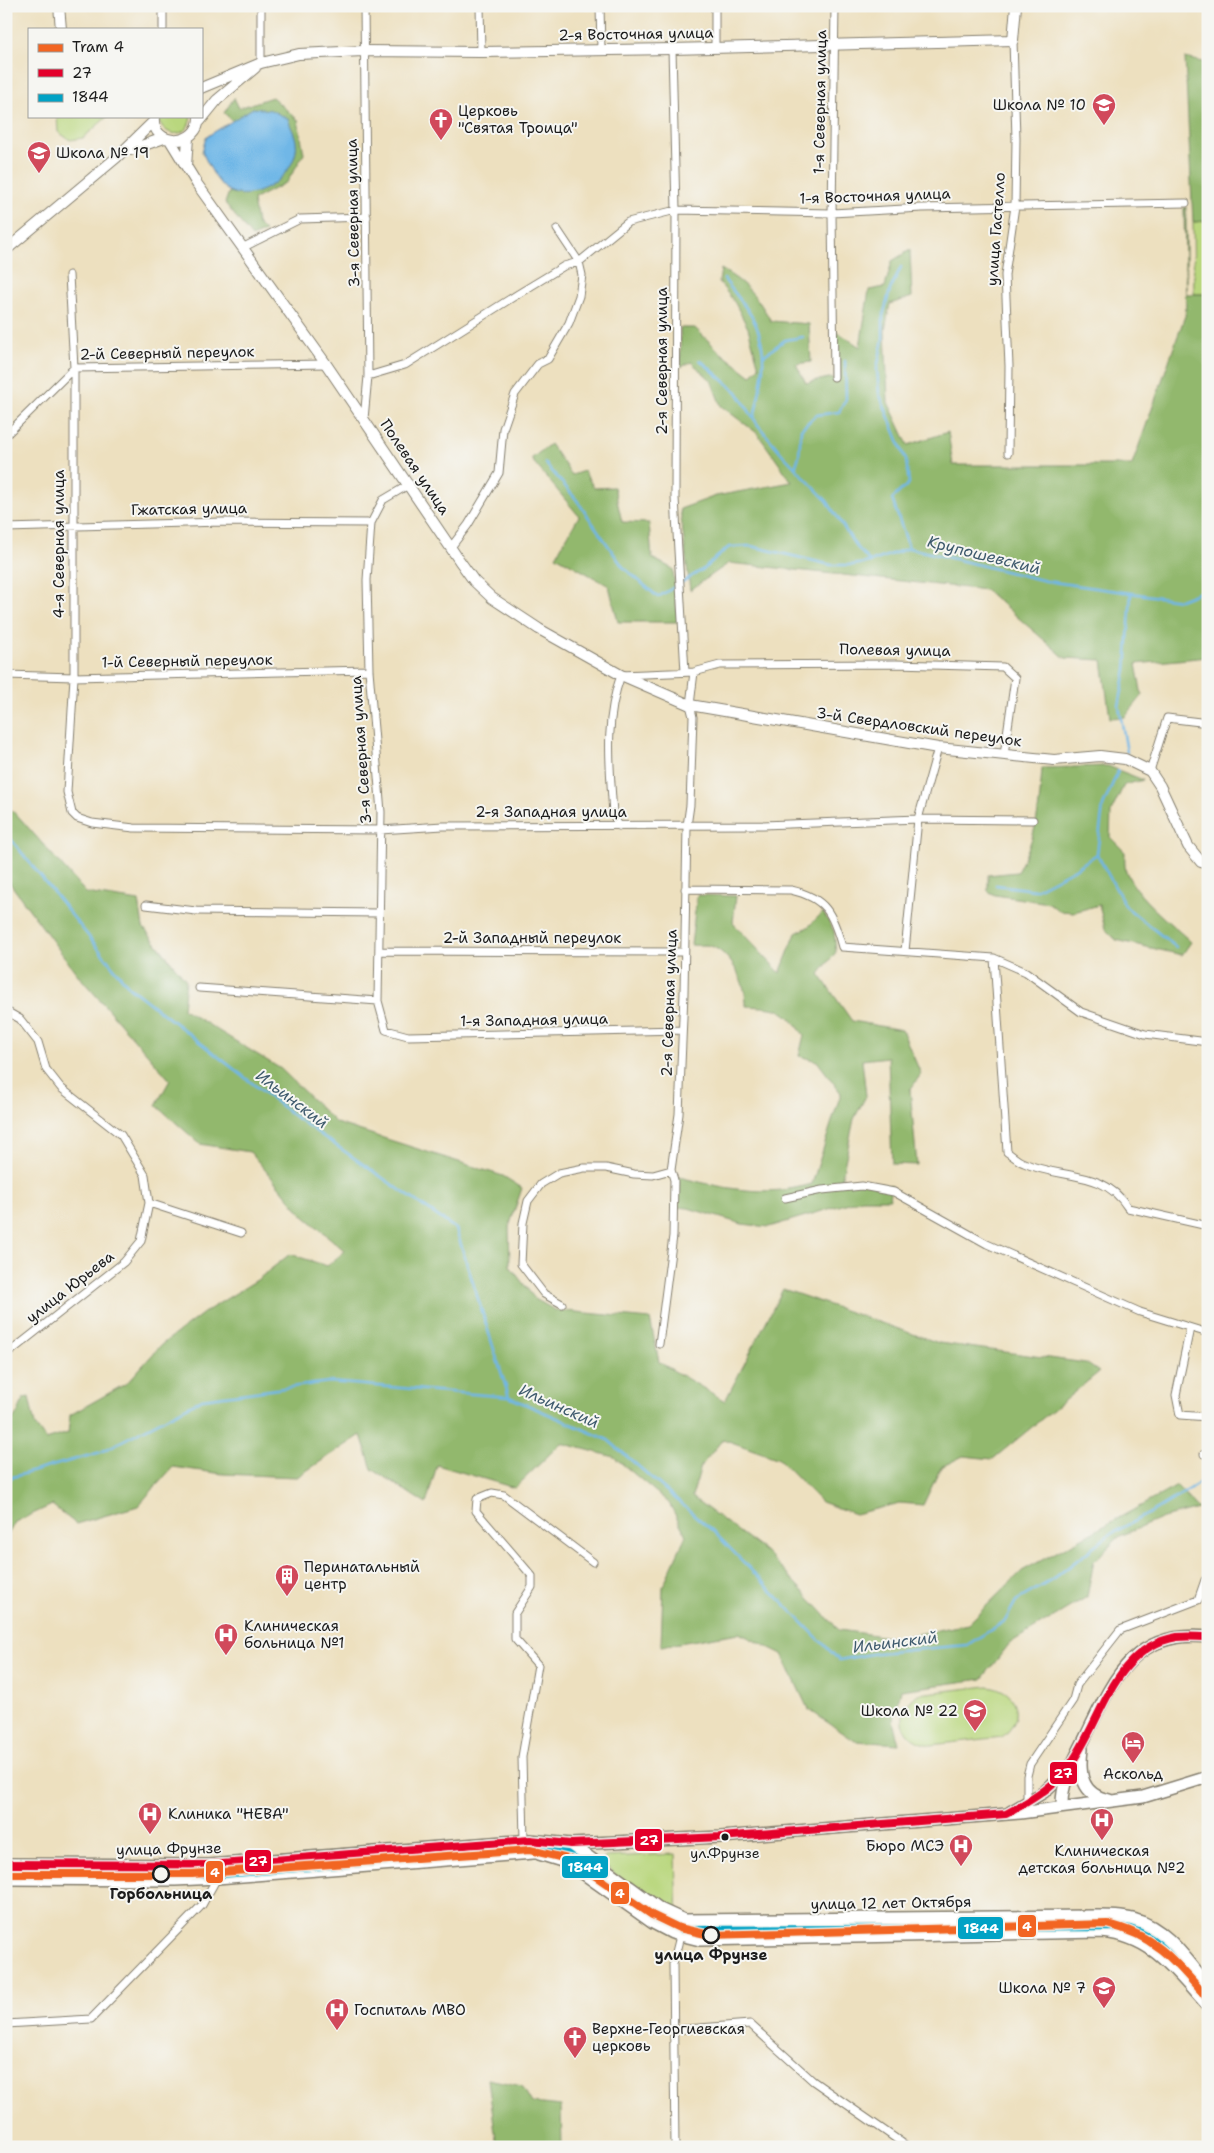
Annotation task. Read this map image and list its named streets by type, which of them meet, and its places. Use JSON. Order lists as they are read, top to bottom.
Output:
{
  "streets": {
    "main road": [
      "2-я Восточная улица",
      "улица Гастелло",
      "Полевая улица",
      "3-й Свердловский переулок",
      "улица Фрунзе",
      "улица 12 лет Октября"
    ],
    "street": [
      "1-я Северная улица",
      "1-я Восточная улица",
      "3-я Северная улица",
      "2-й Северный переулок",
      "2-я Северная улица",
      "Гжатская улица",
      "4-я Северная улица",
      "1-й Северный переулок",
      "2-я Западная улица",
      "2-й Западный переулок",
      "1-я Западная улица",
      "улица Юрьева"
    ]
  },
  "crossings": [
    ["2-я Восточная улица", "1-я Северная улица"],
    ["2-я Восточная улица", "3-я Северная улица"],
    ["2-я Восточная улица", "улица Гастелло"],
    ["2-я Восточная улица", "2-я Северная улица"],
    ["1-я Северная улица", "1-я Восточная улица"],
    ["1-я Восточная улица", "улица Гастелло"],
    ["1-я Восточная улица", "2-я Северная улица"],
    ["3-я Северная улица", "Полевая улица"],
    ["3-я Северная улица", "Гжатская улица"],
    ["3-я Северная улица", "1-й Северный переулок"],
    ["3-я Северная улица", "2-я Западная улица"],
    ["3-я Северная улица", "2-й Западный переулок"],
    ["3-я Северная улица", "1-я Западная улица"],
    ["2-й Северный переулок", "Полевая улица"],
    ["2-й Северный переулок", "4-я Северная улица"],
    ["2-я Северная улица", "Полевая улица"],
    ["2-я Северная улица", "3-й Свердловский переулок"],
    ["2-я Северная улица", "2-я Западная улица"],
    ["2-я Северная улица", "2-й Западный переулок"],
    ["2-я Северная улица", "1-я Западная улица"],
    ["Полевая улица", "3-й Свердловский переулок"],
    ["Гжатская улица", "4-я Северная улица"],
    ["4-я Северная улица", "1-й Северный переулок"],
    ["4-я Северная улица", "2-я Западная улица"],
    ["улица Фрунзе", "улица 12 лет Октября"]
  ],
  "water": ["Крупошевский", "Ильинский"],
  "places": {
    "school or university": [
      "Школа № 10",
      "Школа № 19",
      "Школа № 22",
      "Школа № 7"
    ],
    "church": ["Церковь \"Святая Троица\"", "Верхне-Георгиевская церковь"],
    "building": ["Перинатальный центр"],
    "hospital": [
      "Клиническая больница №1",
      "Клиника \"НЕВА\"",
      "Клиническая детская больница №2",
      "Бюро МСЭ",
      "Госпиталь МВО"
    ],
    "hotel": ["Аскольд"],
    "other": ["ул.Фрунзе", "Горбольница", "улица Фрунзе"]
  },
  "lines": ["transit line 27", "tram line 4", "transit line 1844"],
  "legend": ["Tram 4", "27", "1844"]
}
